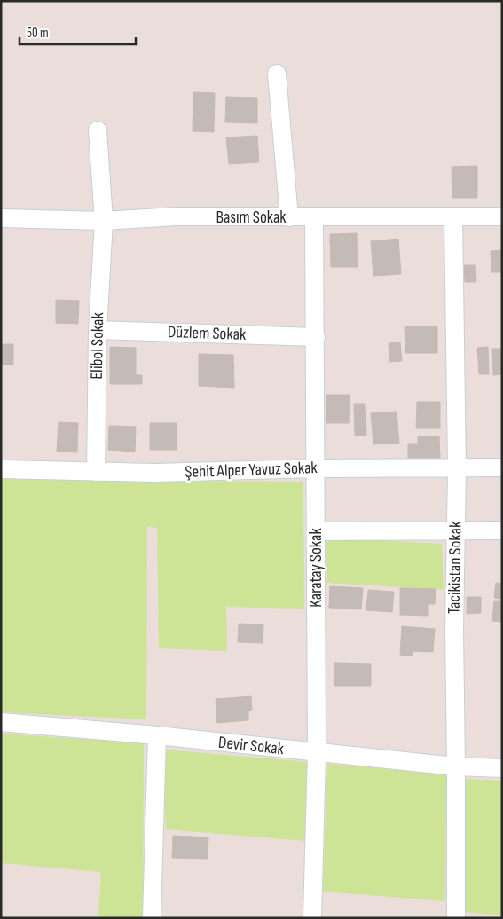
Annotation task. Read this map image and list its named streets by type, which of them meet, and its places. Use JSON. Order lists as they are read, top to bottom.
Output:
{
  "streets": {
    "street": [
      "Basım Sokak",
      "Düzlem Sokak",
      "Elibol Sokak",
      "Şehit Alper Yavuz Sokak",
      "Karatay Sokak",
      "Tacikistan Sokak",
      "Devir Sokak"
    ]
  },
  "crossings": [
    ["Basım Sokak", "Elibol Sokak"],
    ["Basım Sokak", "Karatay Sokak"],
    ["Basım Sokak", "Tacikistan Sokak"],
    ["Düzlem Sokak", "Elibol Sokak"],
    ["Düzlem Sokak", "Karatay Sokak"],
    ["Elibol Sokak", "Şehit Alper Yavuz Sokak"],
    ["Şehit Alper Yavuz Sokak", "Karatay Sokak"],
    ["Şehit Alper Yavuz Sokak", "Tacikistan Sokak"],
    ["Karatay Sokak", "Devir Sokak"],
    ["Tacikistan Sokak", "Devir Sokak"]
  ],
  "scale_bar": "50 m"
}
